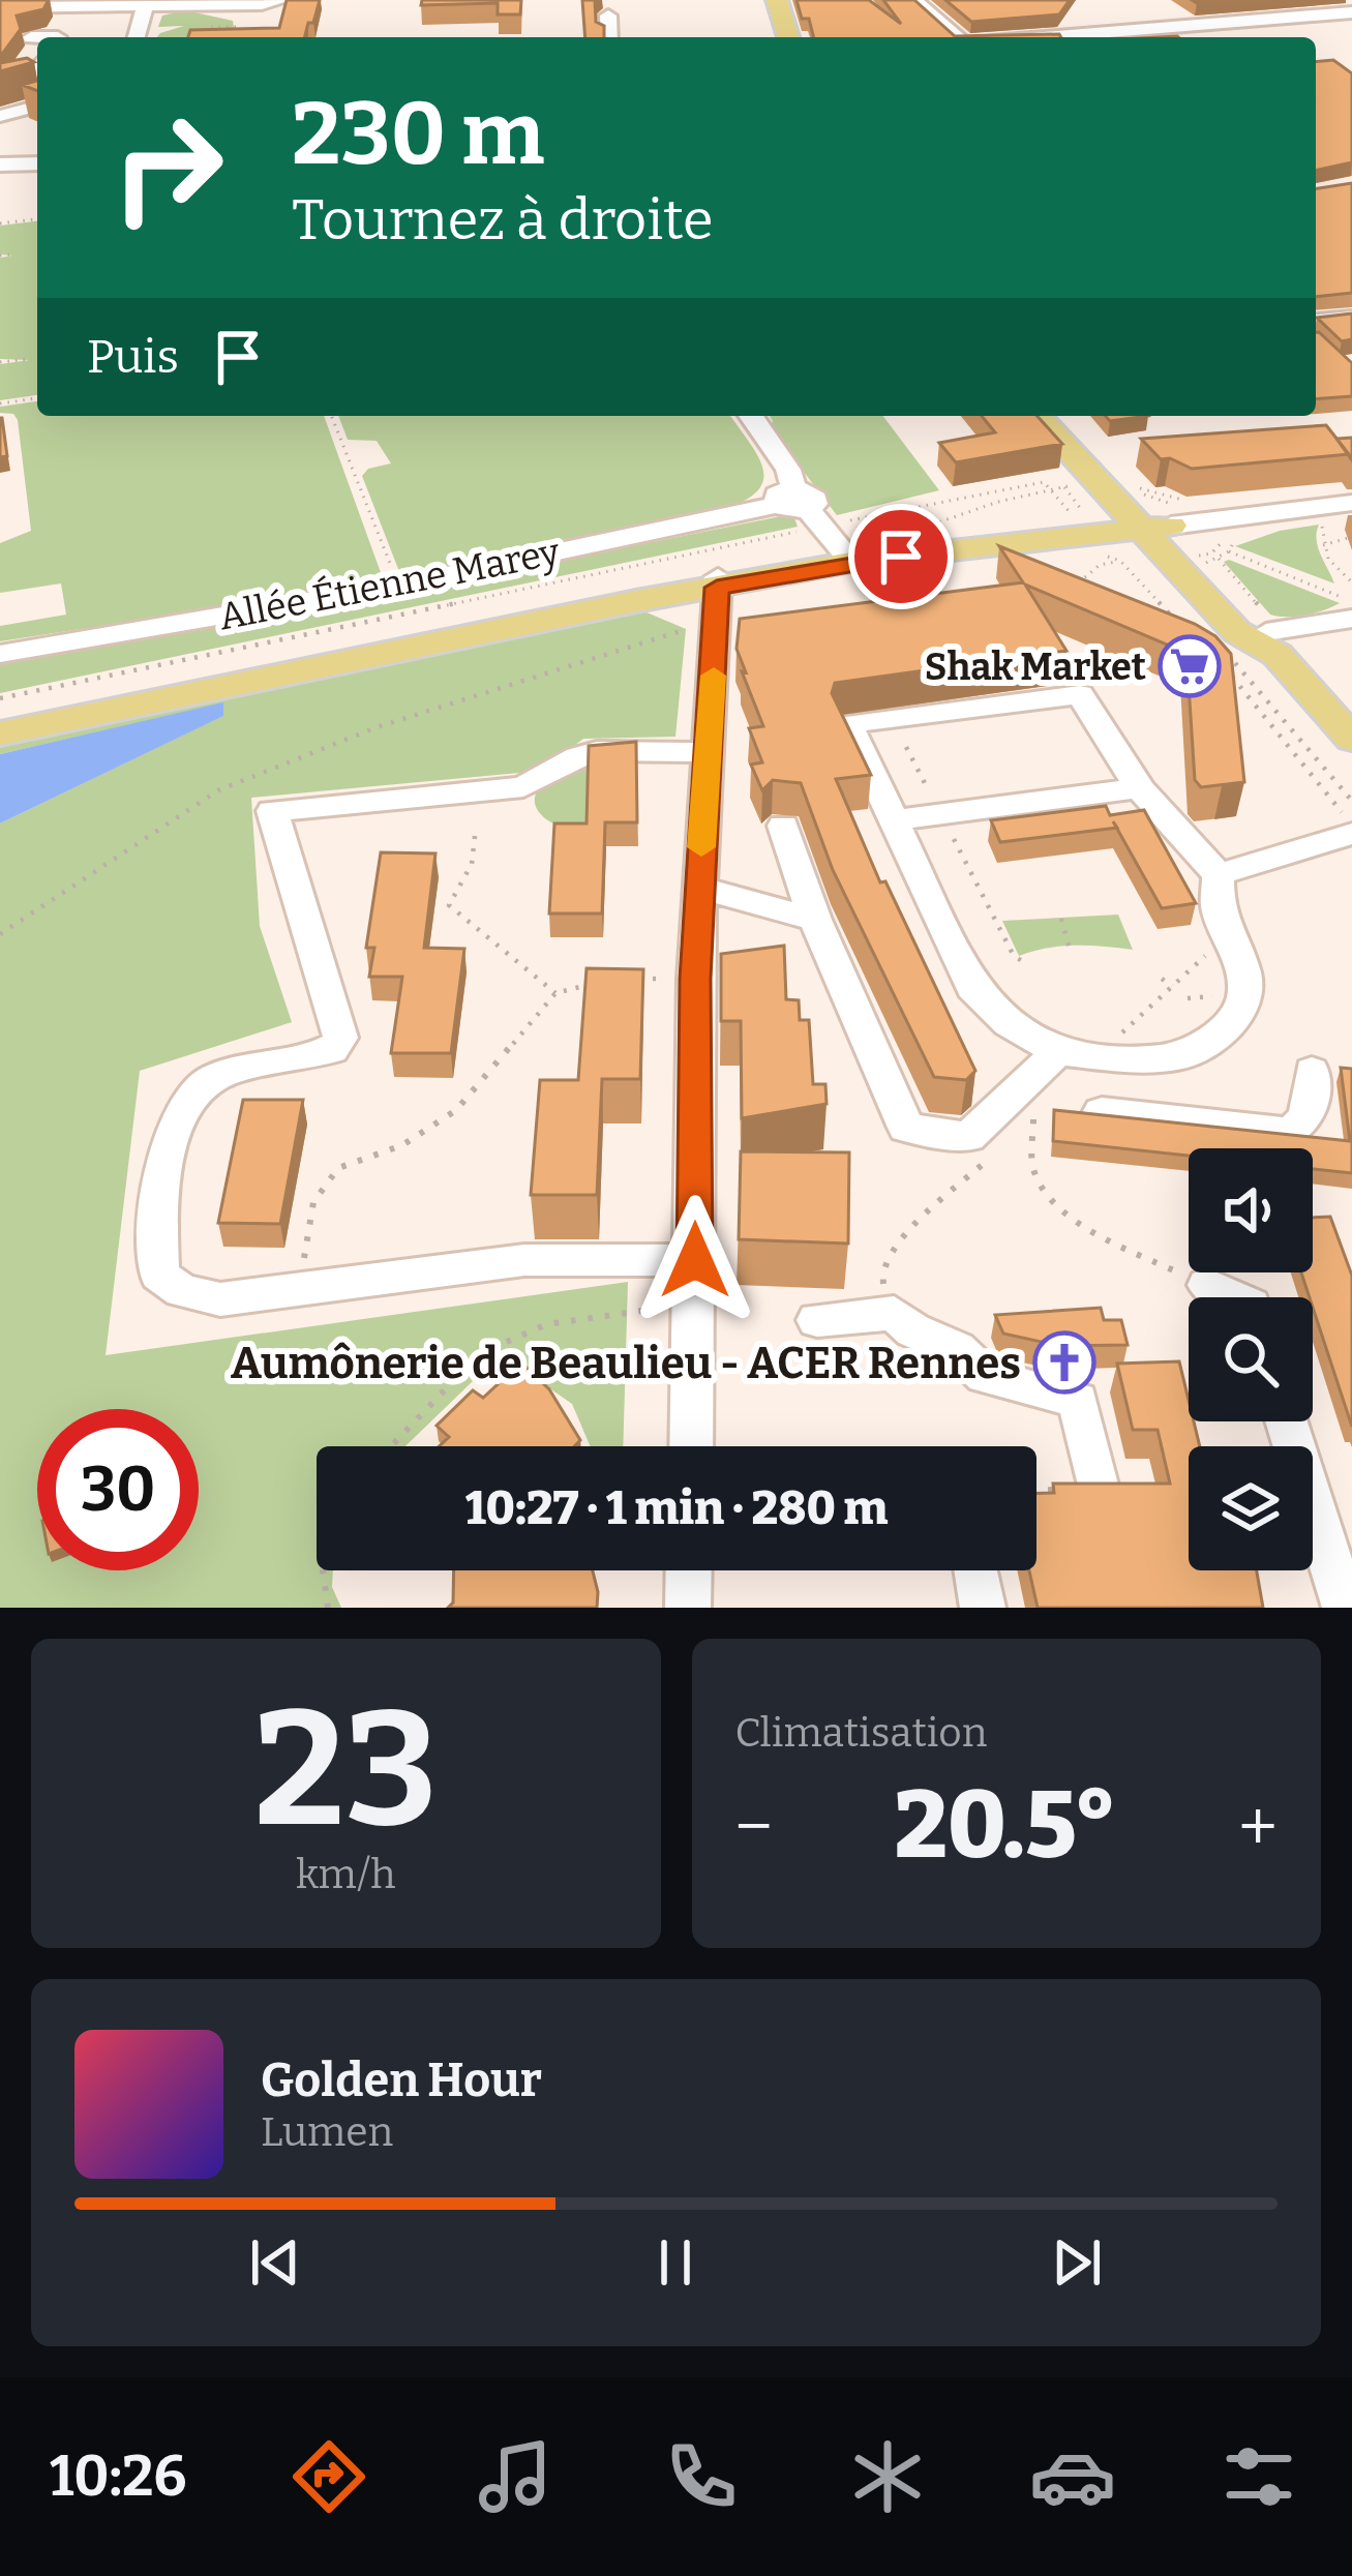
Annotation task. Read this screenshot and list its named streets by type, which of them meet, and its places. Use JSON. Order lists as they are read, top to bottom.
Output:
{
  "streets": {
    "street": ["Allée Étienne Marey"]
  },
  "places": {
    "supermarket": ["Shak Market"],
    "church": ["Aumônerie de Beaulieu - ACER Rennes"]
  },
  "page": {
    "turn": ["230 m", "Tournez à droite"],
    "then": "Puis",
    "limit": "30",
    "trip": "10:27 · 1 min · 280 m",
    "tile": [
      ["23", "km/h"],
      "Climatisation"
    ],
    "heat": ["−", "20.5°", "+"],
    "song": ["Golden Hour", "Lumen"],
    "tabs": "10:26"
  }
}
